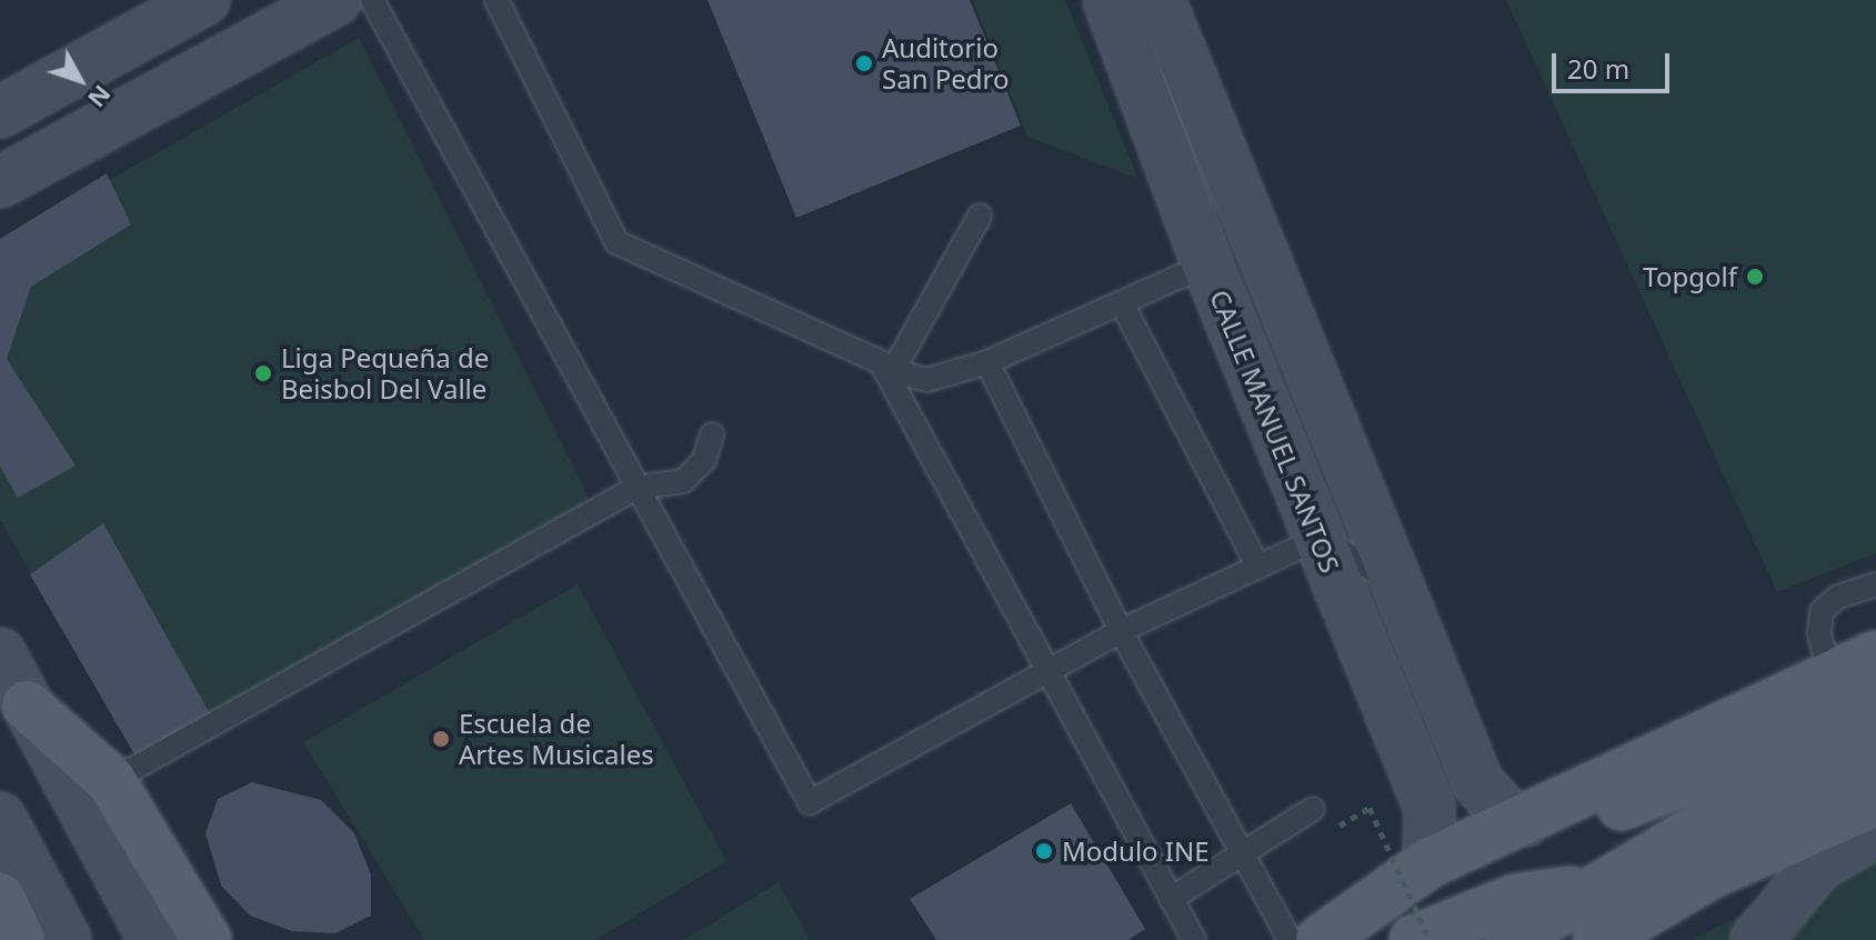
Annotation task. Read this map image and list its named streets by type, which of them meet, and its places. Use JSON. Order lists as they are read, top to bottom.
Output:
{
  "streets": {
    "street": ["CALLE MANUEL SANTOS"]
  },
  "places": [
    "Auditorio San Pedro",
    "Topgolf",
    "Liga Pequeña de Beisbol Del Valle",
    "Escuela de Artes Musicales",
    "Modulo INE"
  ],
  "scale_bar": "20 m",
  "north": "bottom right"
}
